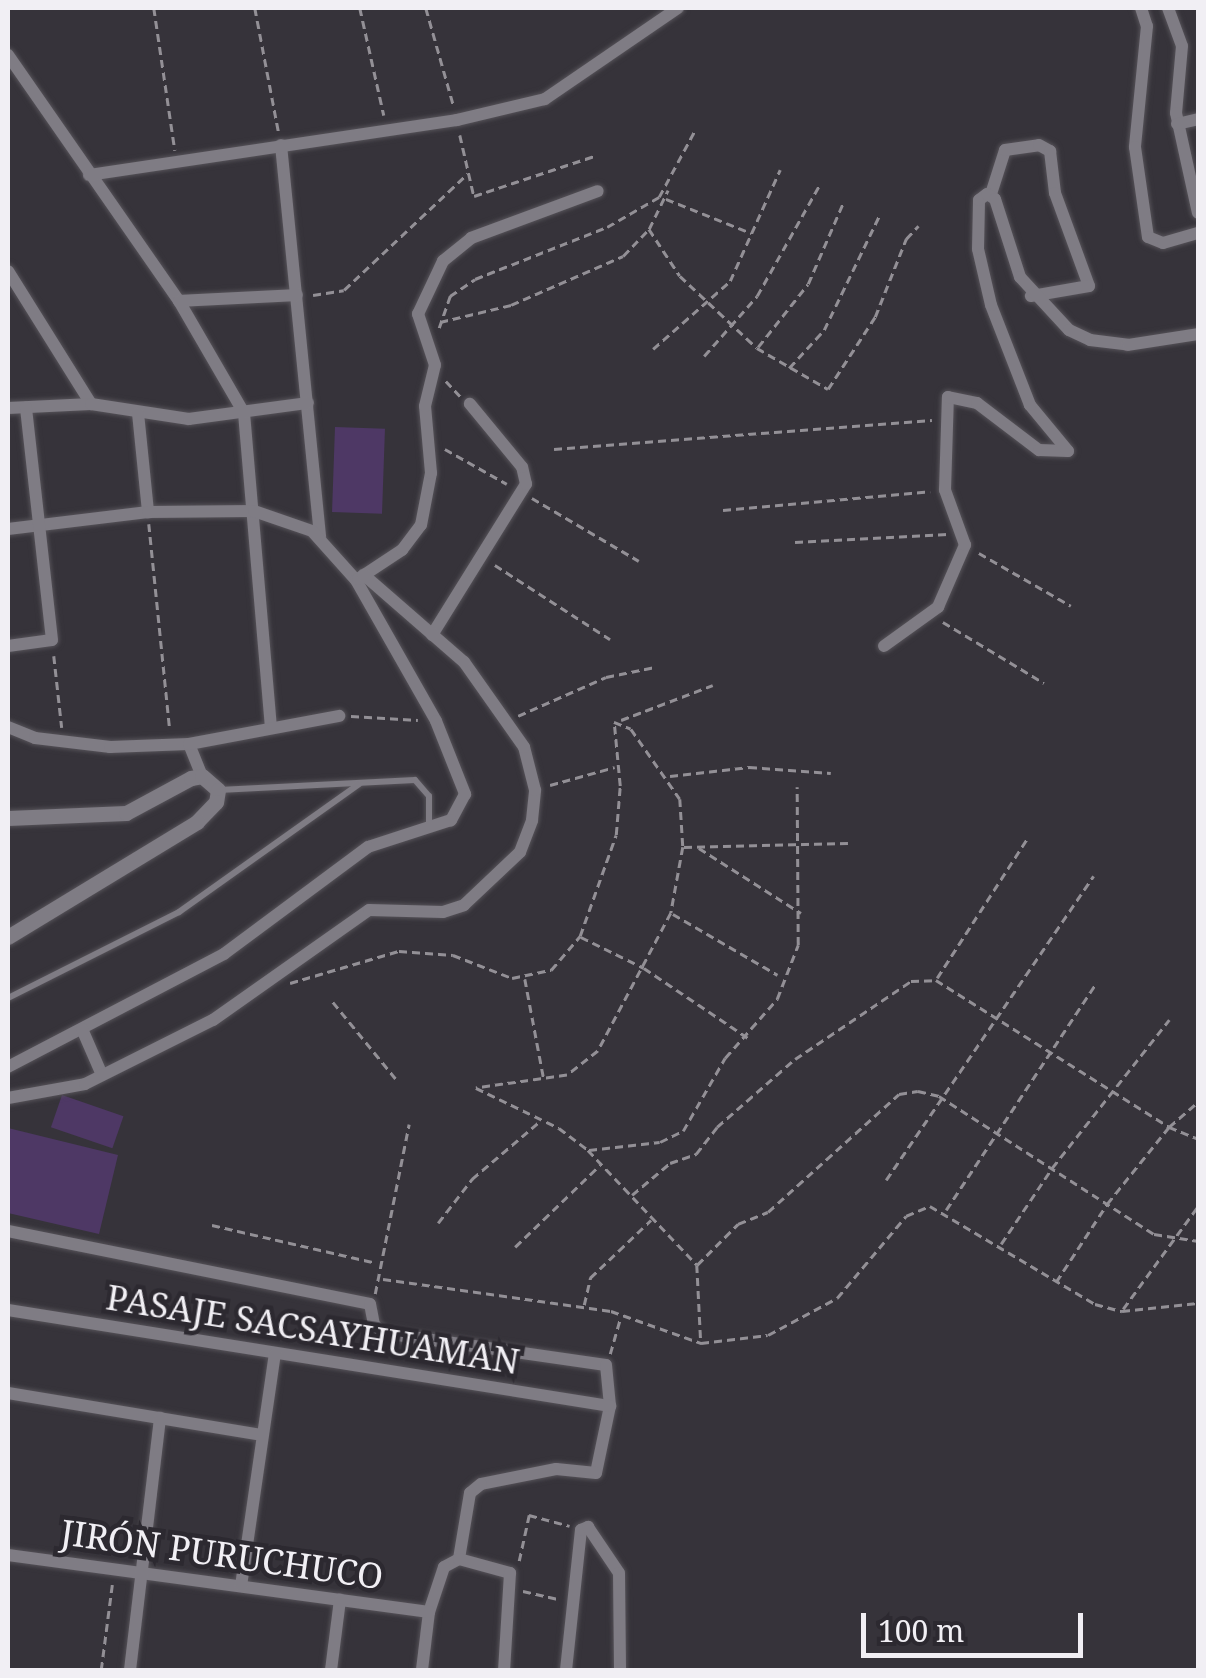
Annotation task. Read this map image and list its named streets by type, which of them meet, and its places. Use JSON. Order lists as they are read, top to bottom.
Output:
{
  "streets": {
    "street": ["PASAJE SACSAYHUAMAN", "JIRÓN PURUCHUCO"]
  },
  "scale_bar": "100 m"
}
